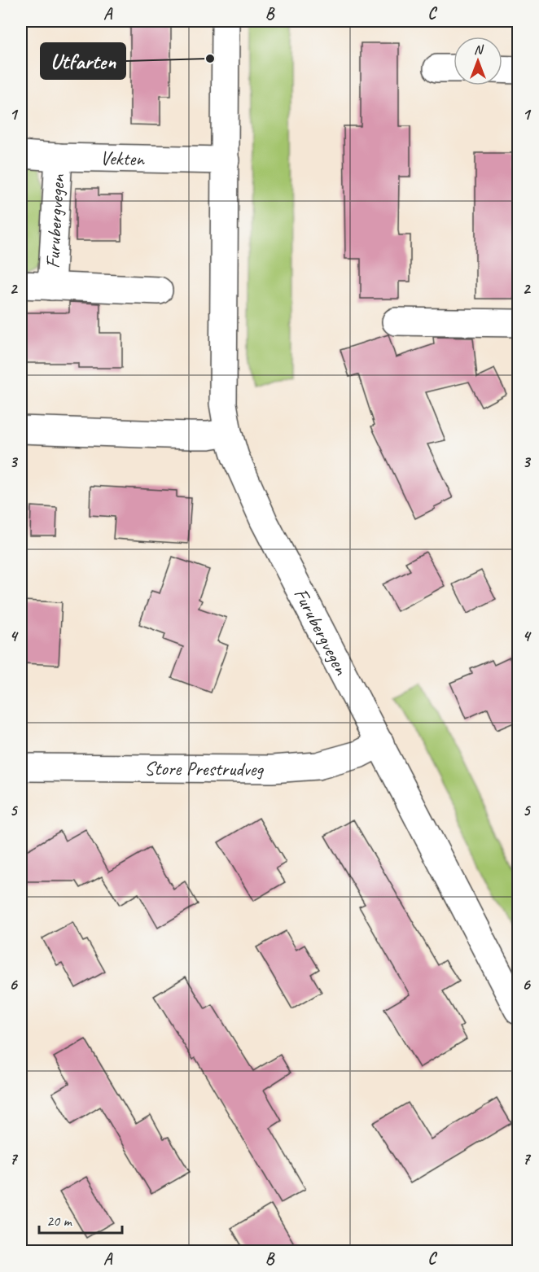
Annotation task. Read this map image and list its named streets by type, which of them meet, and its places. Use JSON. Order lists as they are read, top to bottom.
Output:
{
  "streets": {
    "main road": ["Vekten", "Furubergvegen", "Store Prestrudveg"]
  },
  "crossings": [
    ["Vekten", "Furubergvegen"],
    ["Furubergvegen", "Store Prestrudveg"]
  ],
  "places": ["Utfarten"],
  "scale_bar": "20 m",
  "north": "top",
  "grid": {
    "columns": ["A", "B", "C"],
    "rows": [
      "1",
      "2",
      "3",
      "4",
      "5",
      "6",
      "7"
    ]
  }
}
